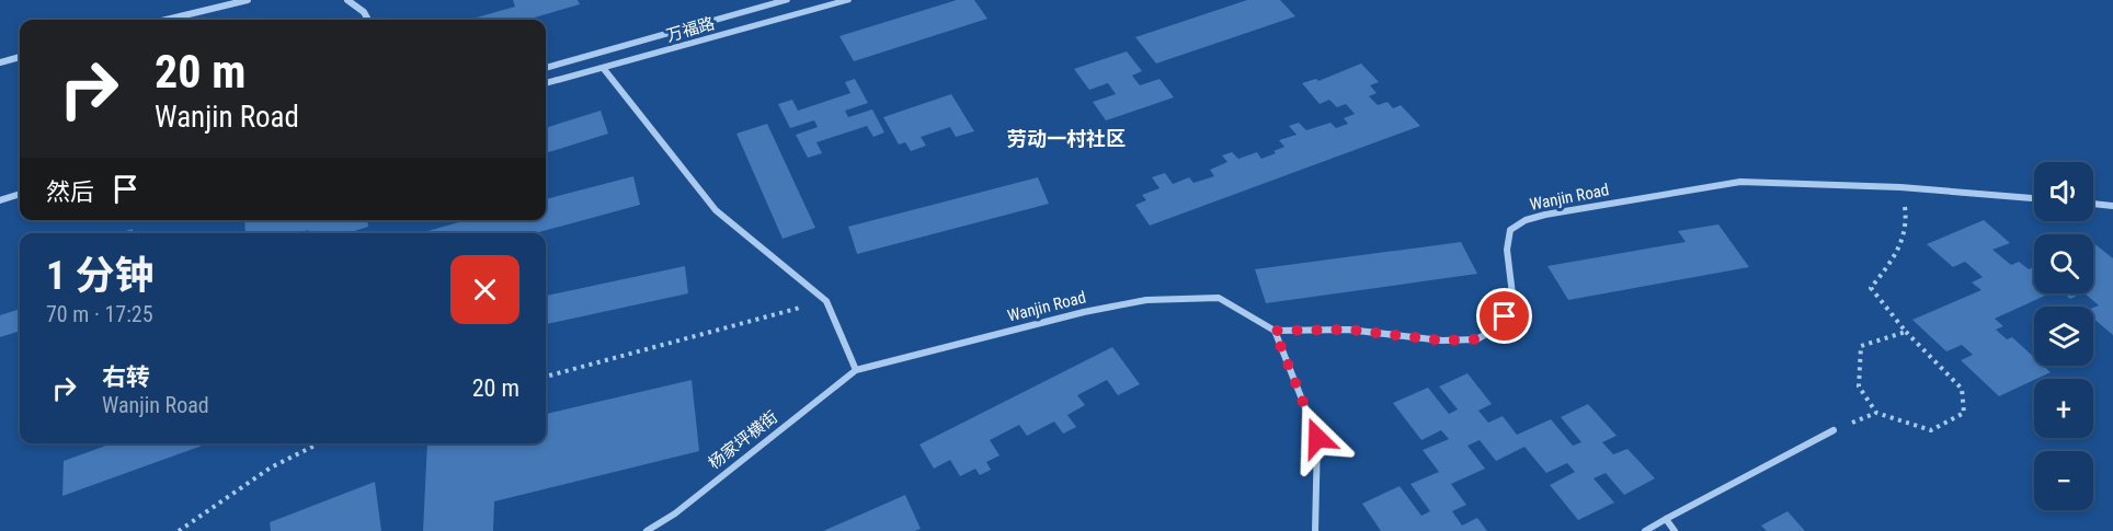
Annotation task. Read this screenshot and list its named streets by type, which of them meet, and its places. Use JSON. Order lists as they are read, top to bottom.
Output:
{
  "streets": {
    "street": ["万福路", "Wanjin Road", "杨家坪横街"]
  },
  "crossings": [
    ["Wanjin Road", "杨家坪横街"]
  ],
  "districts": ["劳动一村社区"],
  "page": {
    "turn": ["20 m", "Wanjin Road"],
    "then": "然后",
    "map_buttons": ["+", "−"],
    "heading": ["1 分钟", "70 m · 17:25"],
    "list": [
      {
        "name": "右转",
        "note": "Wanjin Road",
        "value": "20 m"
      }
    ]
  }
}
